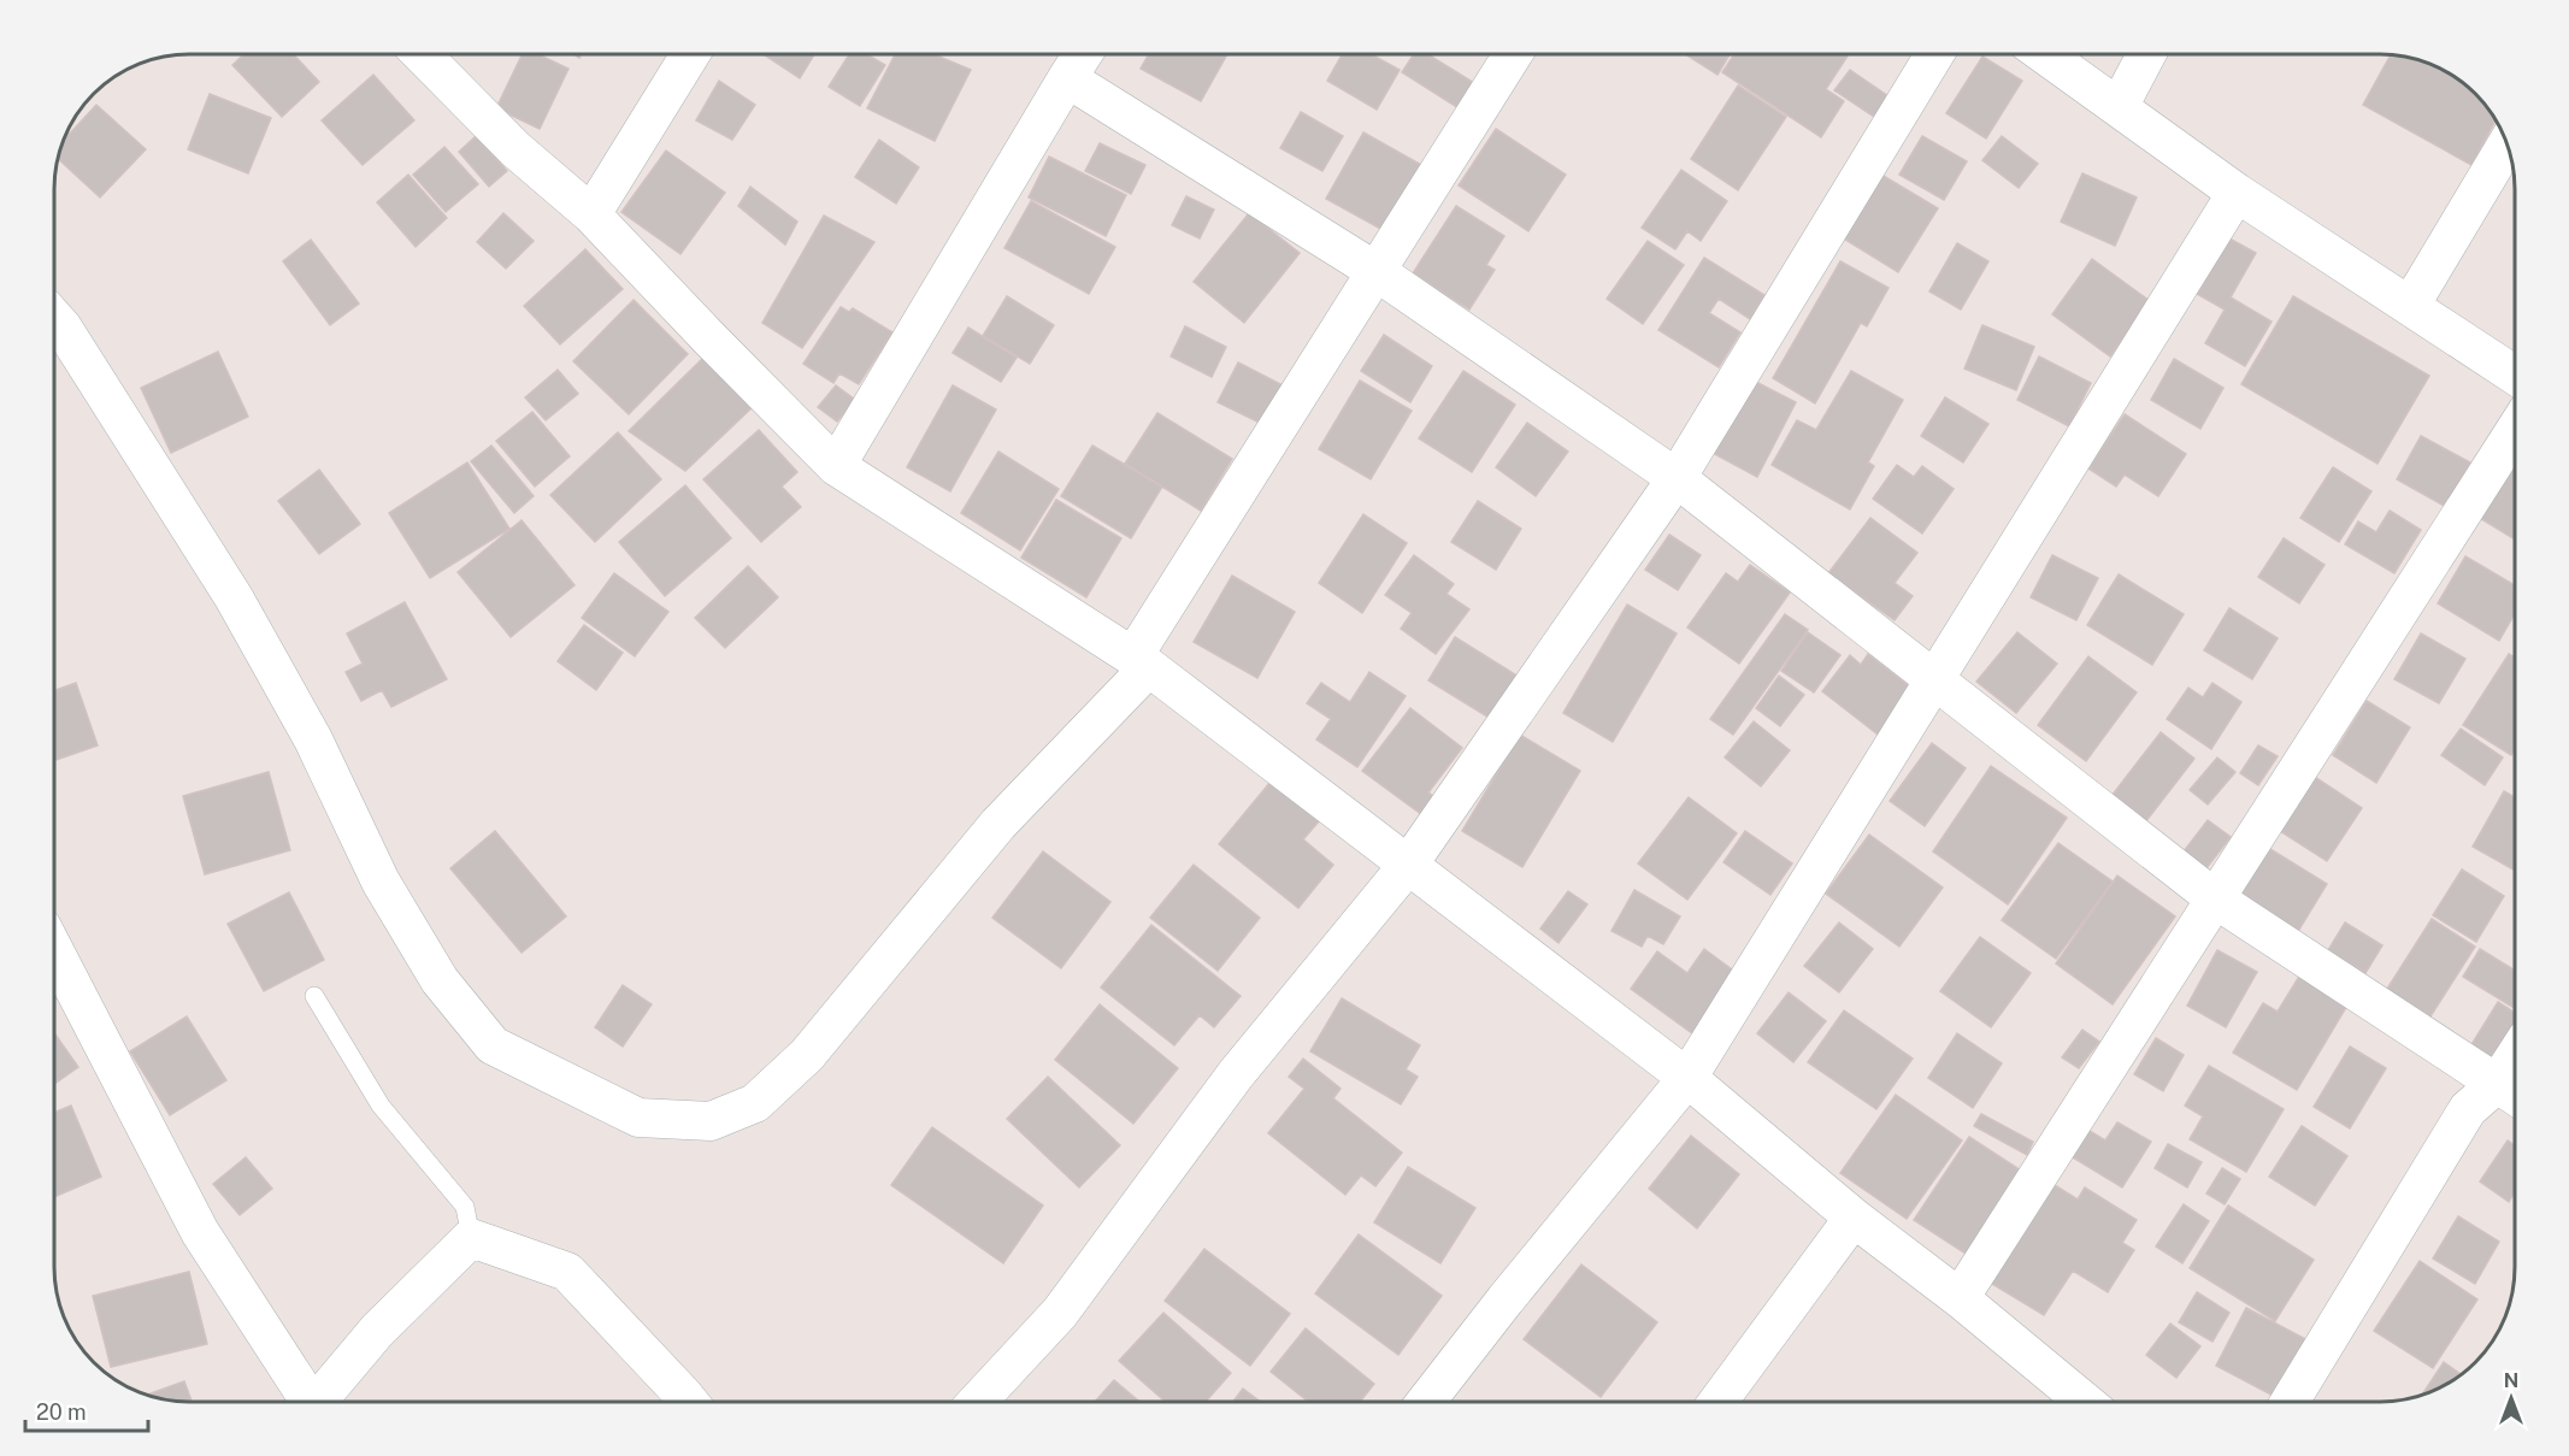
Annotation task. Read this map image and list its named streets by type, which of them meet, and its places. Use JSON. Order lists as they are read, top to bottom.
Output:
{
  "scale_bar": "20 m",
  "north": "top"
}
